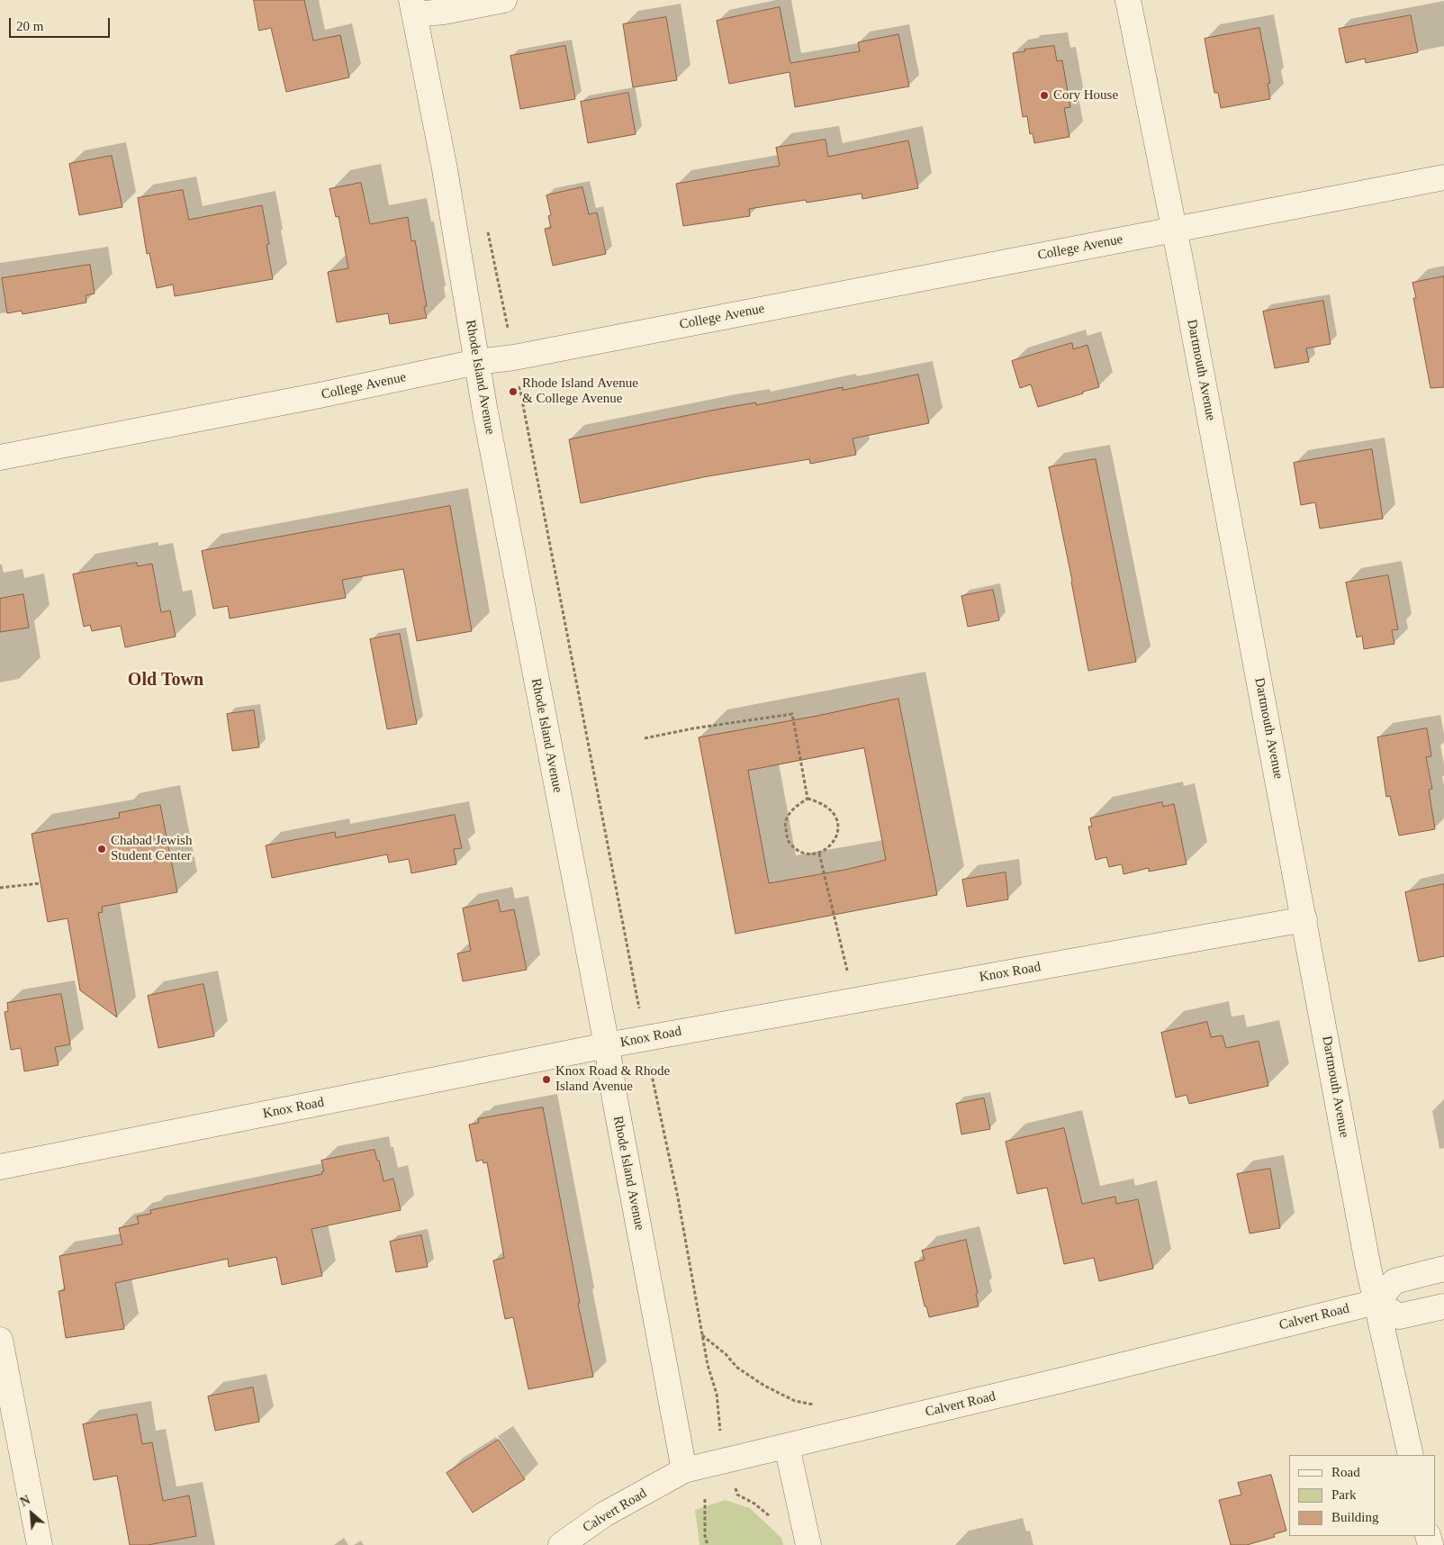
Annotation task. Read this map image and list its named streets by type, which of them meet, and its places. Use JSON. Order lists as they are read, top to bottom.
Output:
{
  "streets": {
    "street": [
      "College Avenue",
      "Dartmouth Avenue",
      "Rhode Island Avenue",
      "Knox Road",
      "Calvert Road"
    ]
  },
  "crossings": [
    ["College Avenue", "Dartmouth Avenue"],
    ["College Avenue", "Rhode Island Avenue"],
    ["Dartmouth Avenue", "Knox Road"],
    ["Dartmouth Avenue", "Calvert Road"],
    ["Rhode Island Avenue", "Knox Road"],
    ["Rhode Island Avenue", "Calvert Road"]
  ],
  "districts": ["Old Town"],
  "places": [
    "Cory House",
    "Rhode Island Avenue & College Avenue",
    "Chabad Jewish Student Center",
    "Knox Road & Rhode Island Avenue"
  ],
  "legend": ["Road", "Park", "Building"],
  "scale_bar": "20 m",
  "north": "top left"
}
